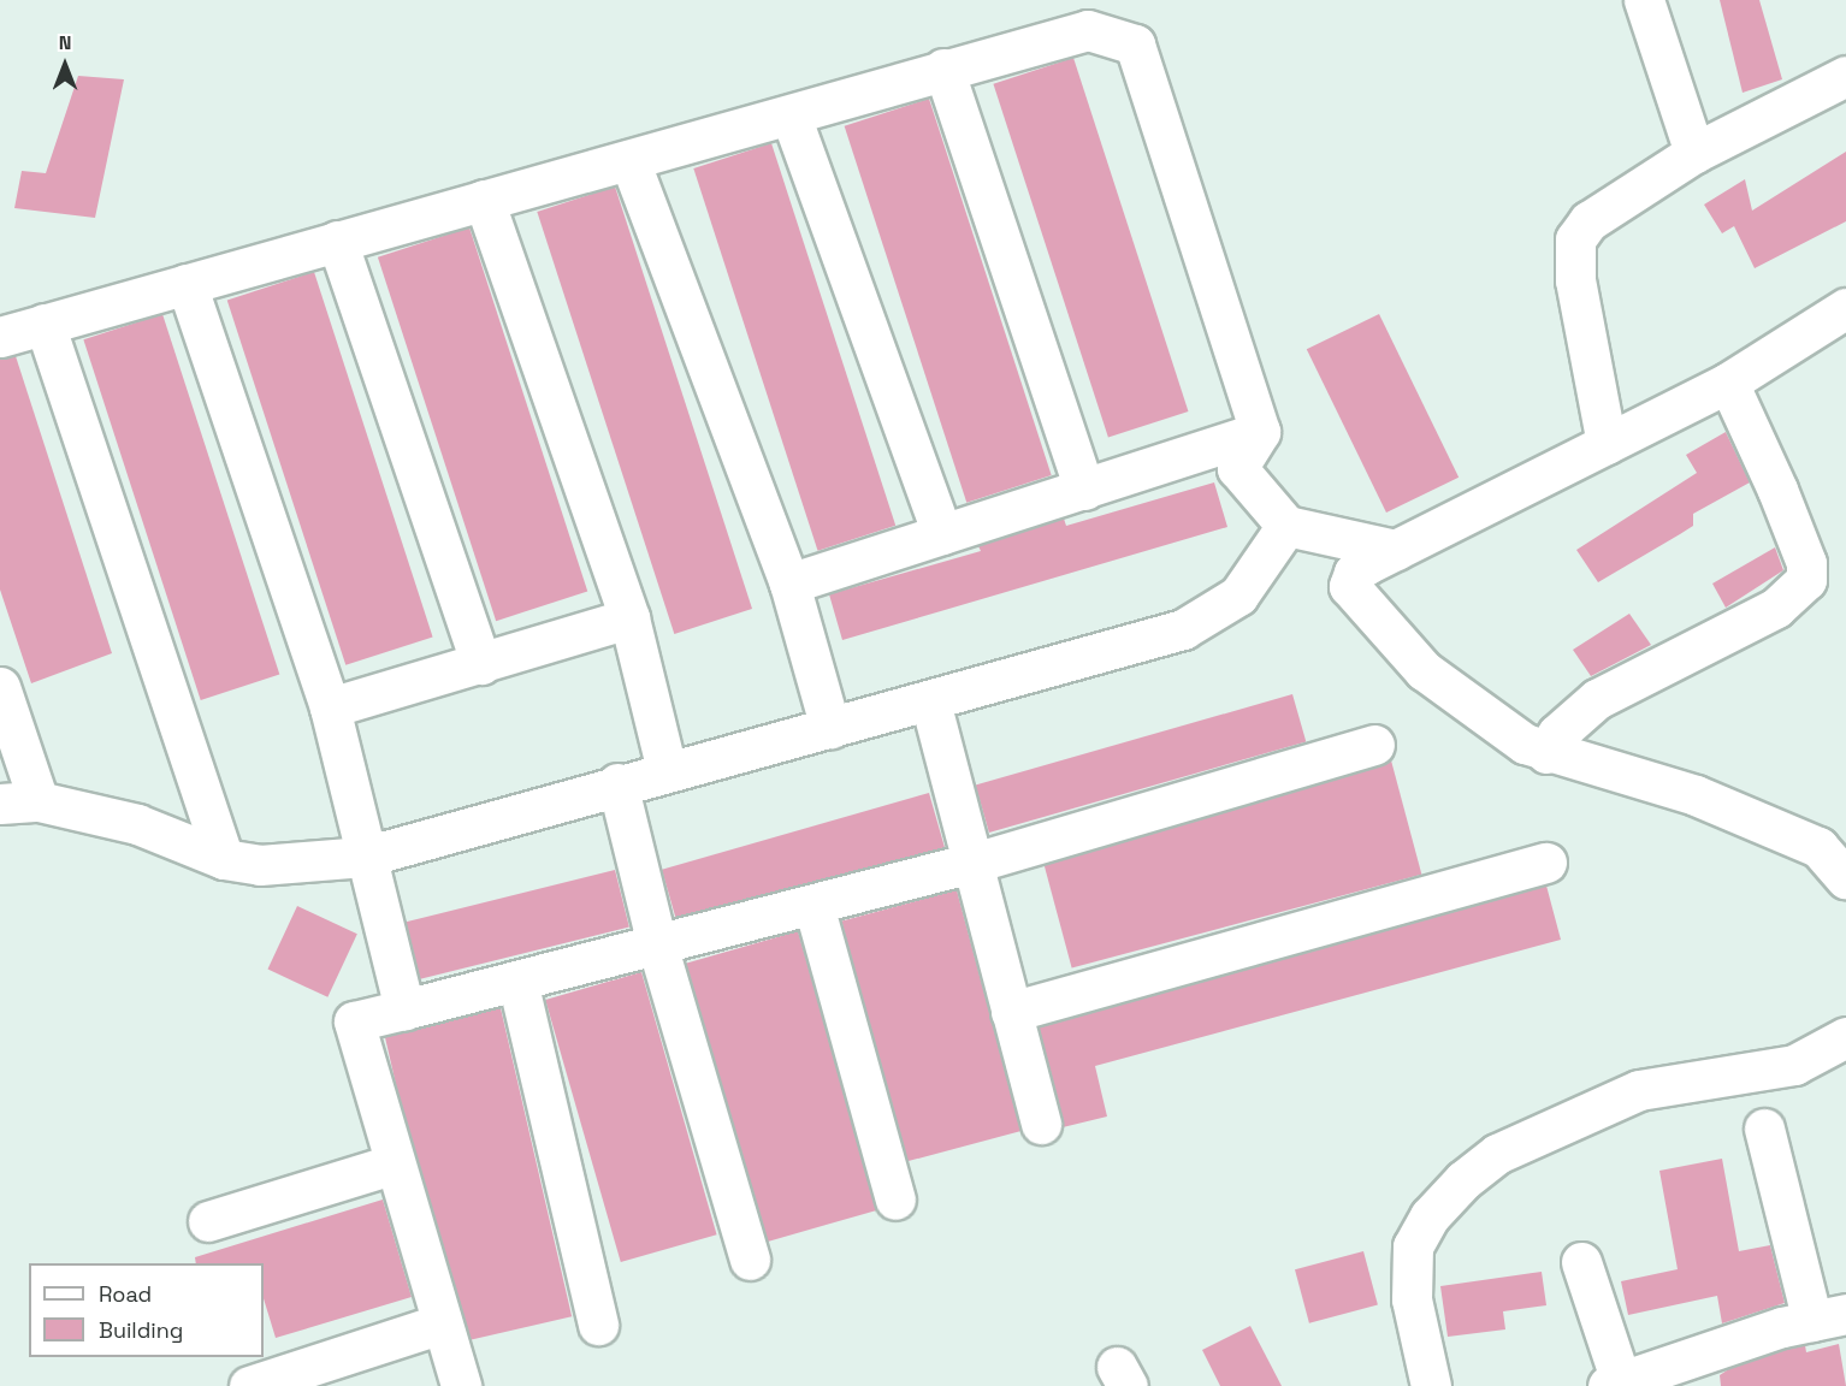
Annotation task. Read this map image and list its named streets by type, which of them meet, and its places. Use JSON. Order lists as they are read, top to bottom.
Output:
{
  "legend": ["Road", "Building"],
  "north": "top"
}
